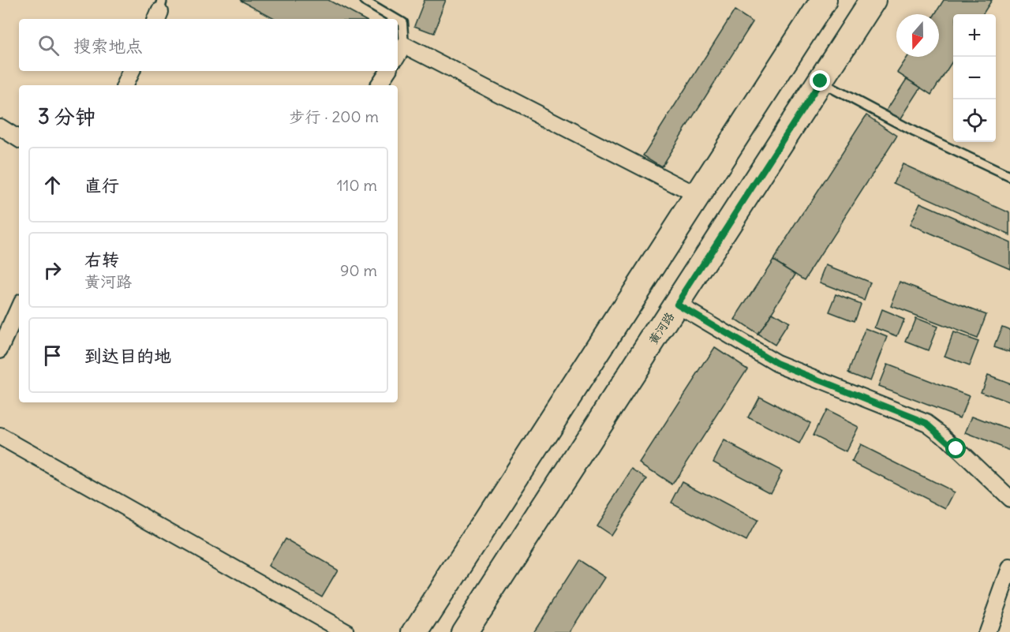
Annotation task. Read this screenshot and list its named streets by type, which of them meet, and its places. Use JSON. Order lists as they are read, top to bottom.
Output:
{
  "streets": {
    "main road": ["黄河路"]
  },
  "north": "bottom",
  "page": {
    "map_buttons": ["+", "−"],
    "search": "搜索地点",
    "heading": ["3 分钟", "步行 · 200 m"],
    "list": [
      ["直行", "110 m"],
      ["右转", "黄河路", "90 m"],
      "到达目的地"
    ]
  }
}
